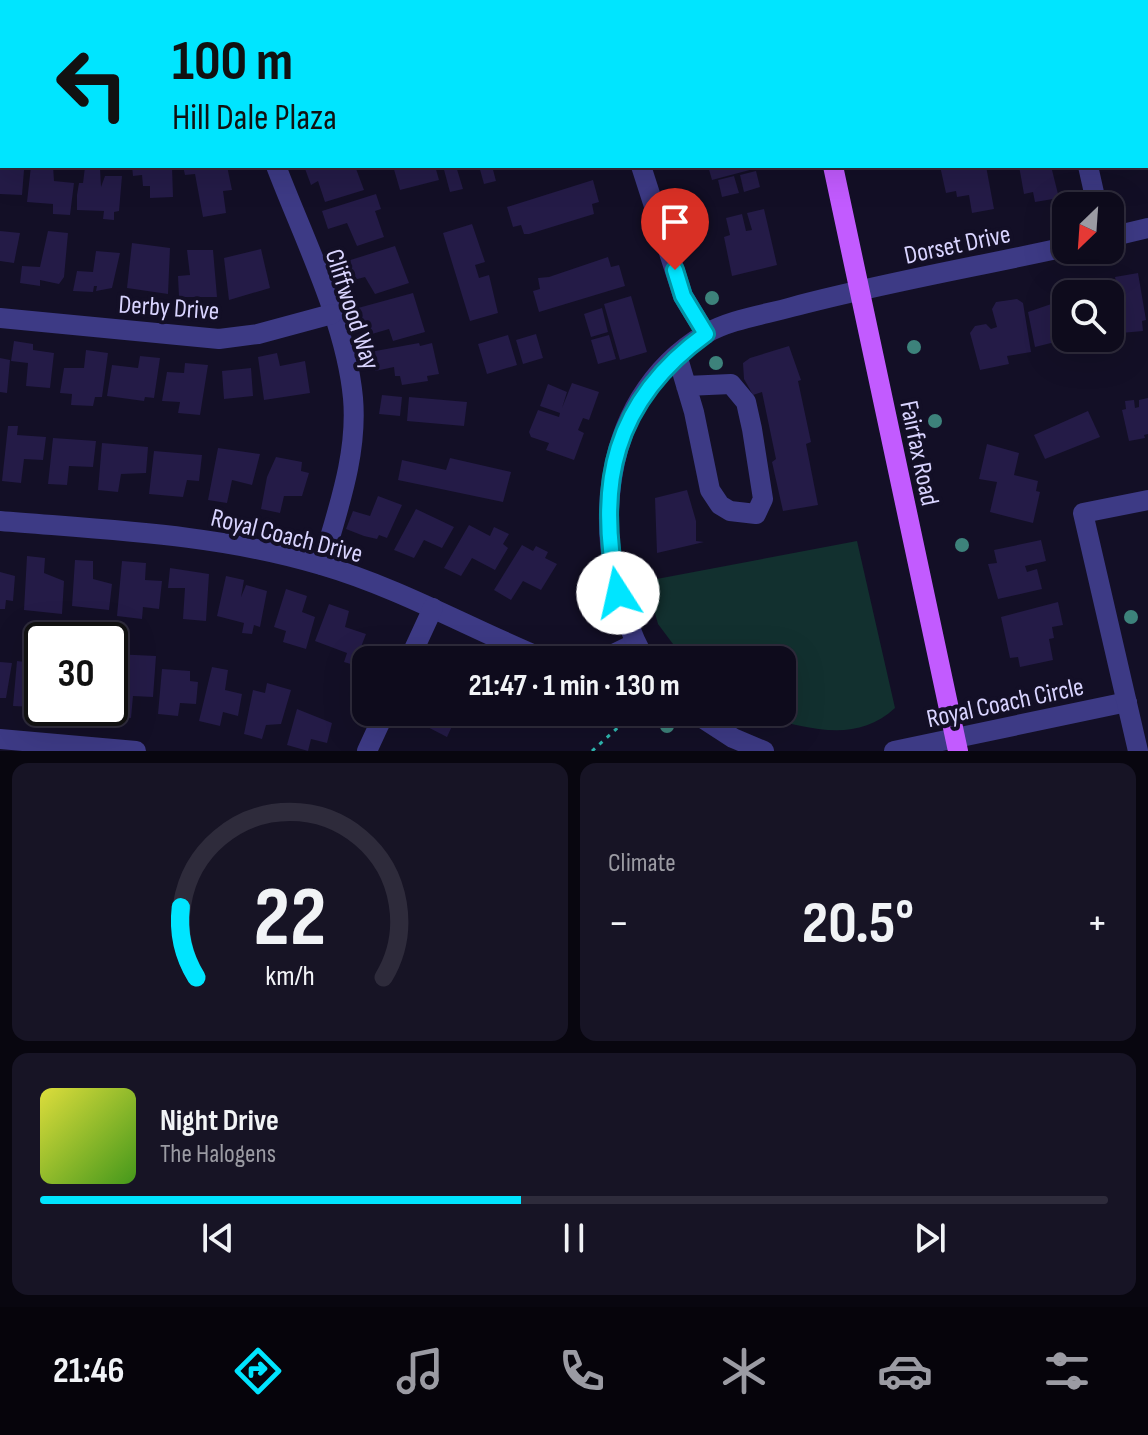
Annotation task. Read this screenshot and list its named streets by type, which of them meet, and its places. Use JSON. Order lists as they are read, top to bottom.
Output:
{
  "streets": {
    "main road": ["Fairfax Road"],
    "street": [
      "Dorset Drive",
      "Derby Drive",
      "Cliffwood Way",
      "Royal Coach Drive",
      "Royal Coach Circle"
    ]
  },
  "crossings": [
    ["Dorset Drive", "Fairfax Road"],
    ["Derby Drive", "Cliffwood Way"],
    ["Cliffwood Way", "Royal Coach Drive"],
    ["Fairfax Road", "Royal Coach Circle"]
  ],
  "north": "bottom left",
  "page": {
    "turn": ["100 m", "Hill Dale Plaza"],
    "limit": "30",
    "trip": "21:47 · 1 min · 130 m",
    "tile": "Climate",
    "heat": ["−", "20.5°", "+"],
    "song": ["Night Drive", "The Halogens"],
    "tabs": "21:46",
    "gauge": ["22", "km/h"]
  }
}
